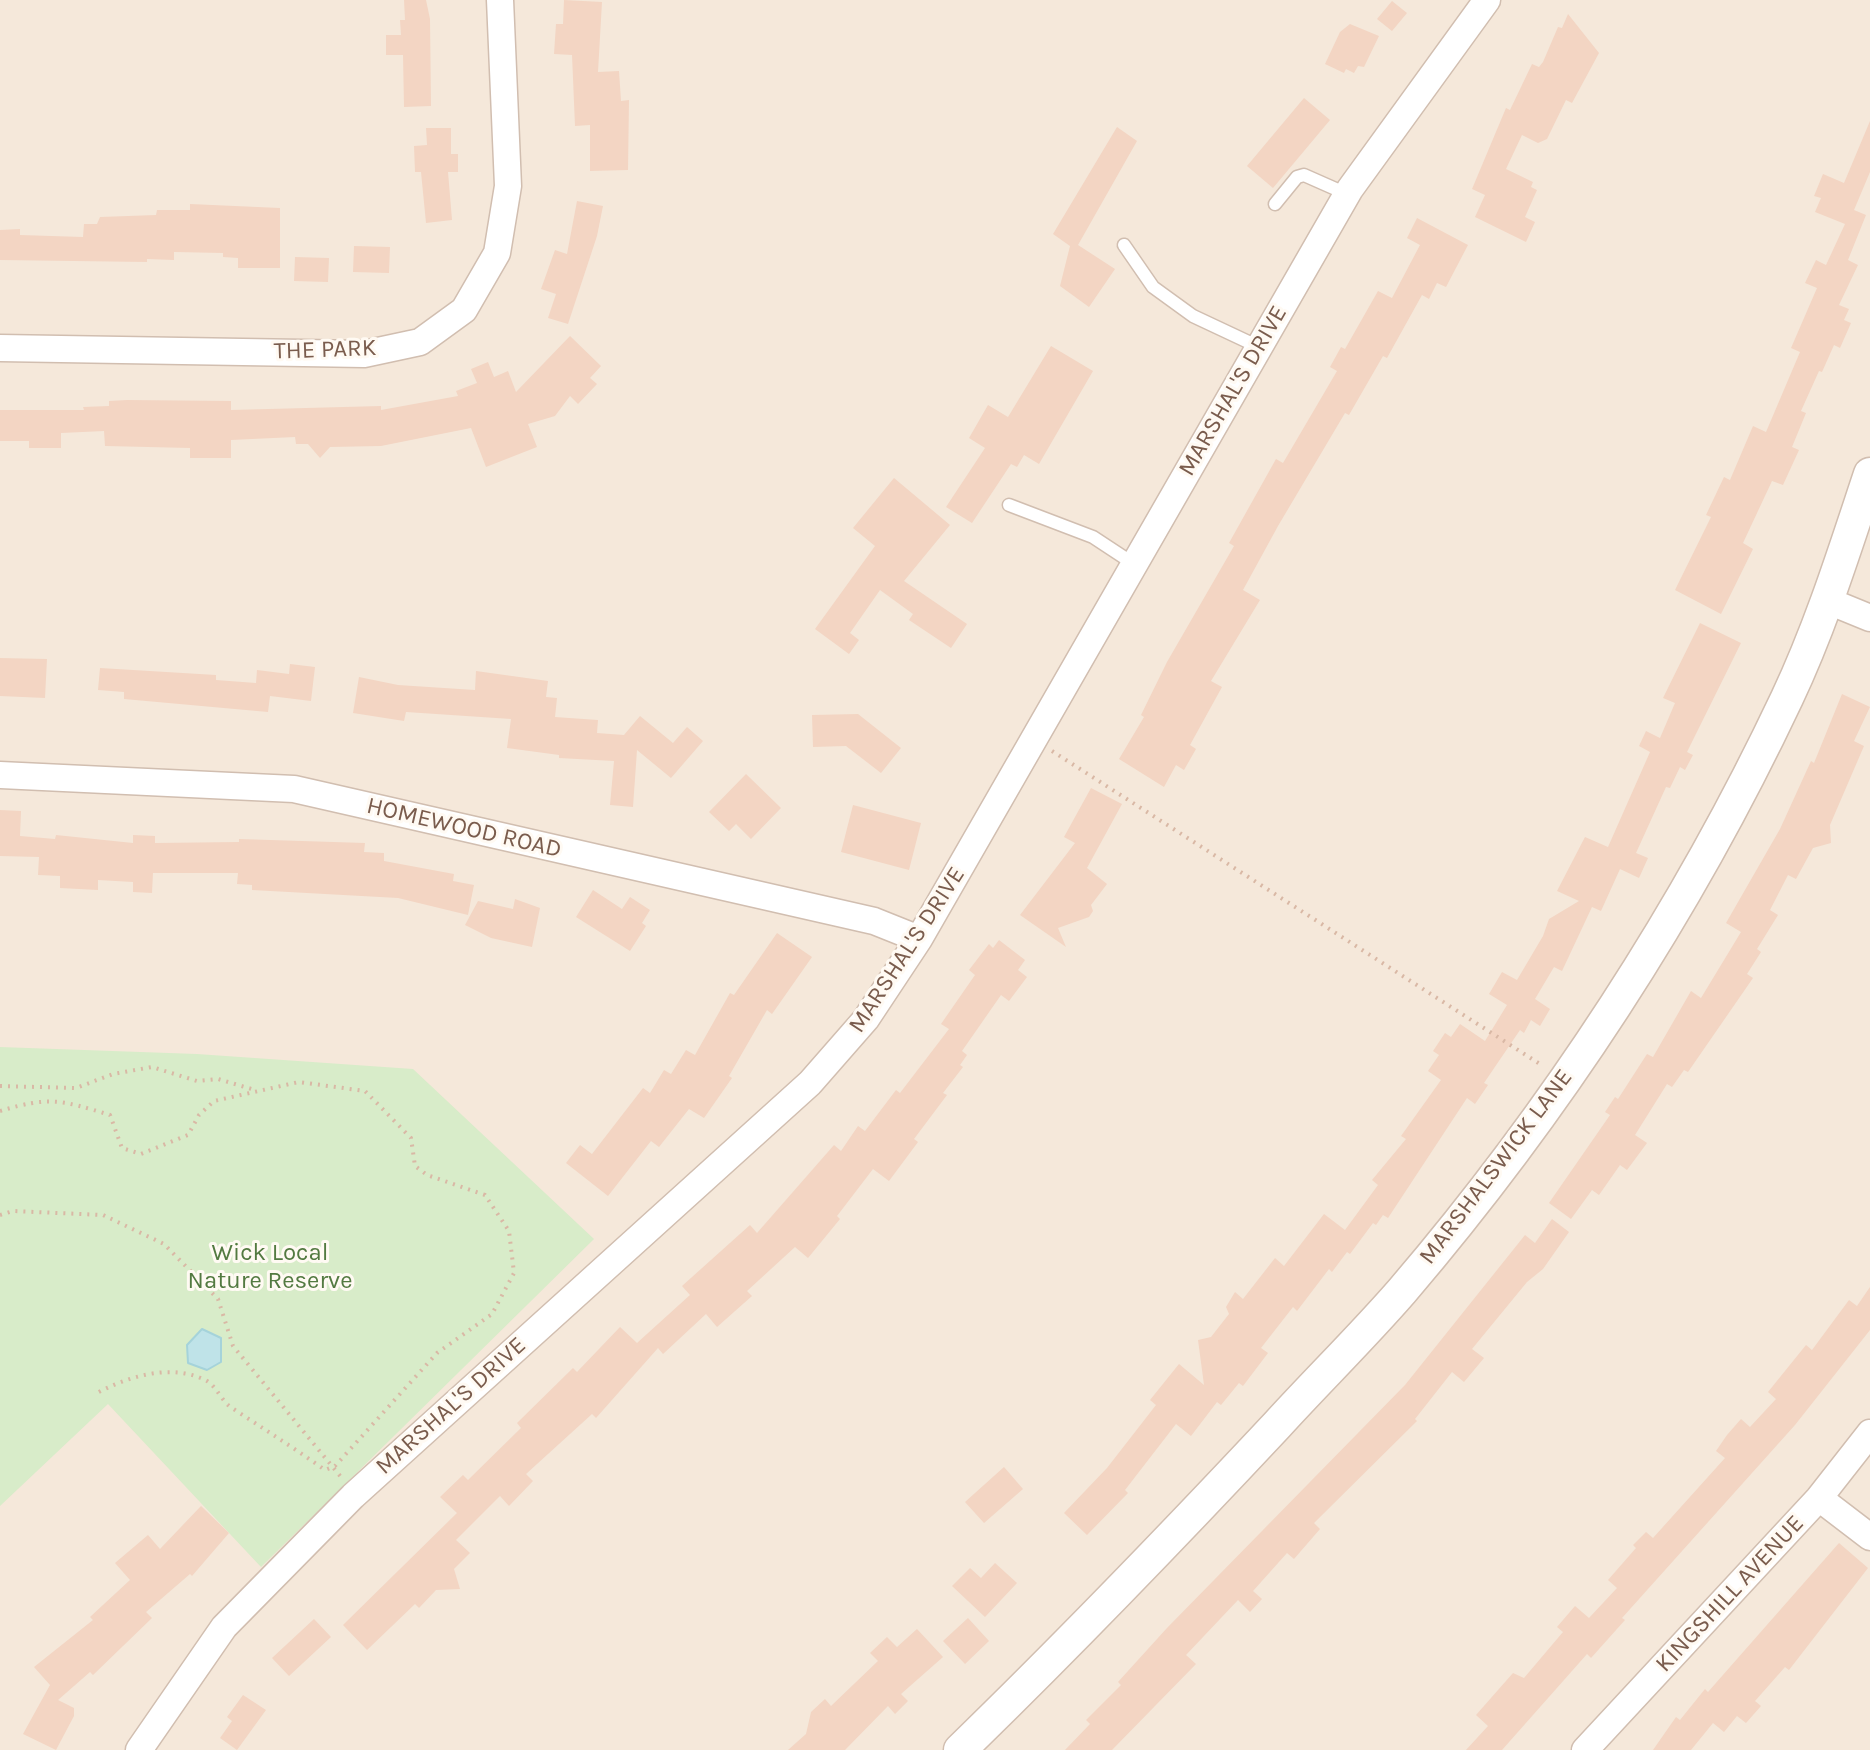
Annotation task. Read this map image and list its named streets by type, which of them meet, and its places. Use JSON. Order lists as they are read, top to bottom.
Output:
{
  "streets": {
    "street": [
      "THE PARK",
      "MARSHAL'S DRIVE",
      "HOMEWOOD ROAD",
      "MARSHALSWICK LANE",
      "KINGSHILL AVENUE"
    ]
  },
  "crossings": [
    ["MARSHAL'S DRIVE", "HOMEWOOD ROAD"]
  ],
  "parks": ["Wick Local Nature Reserve"]
}
